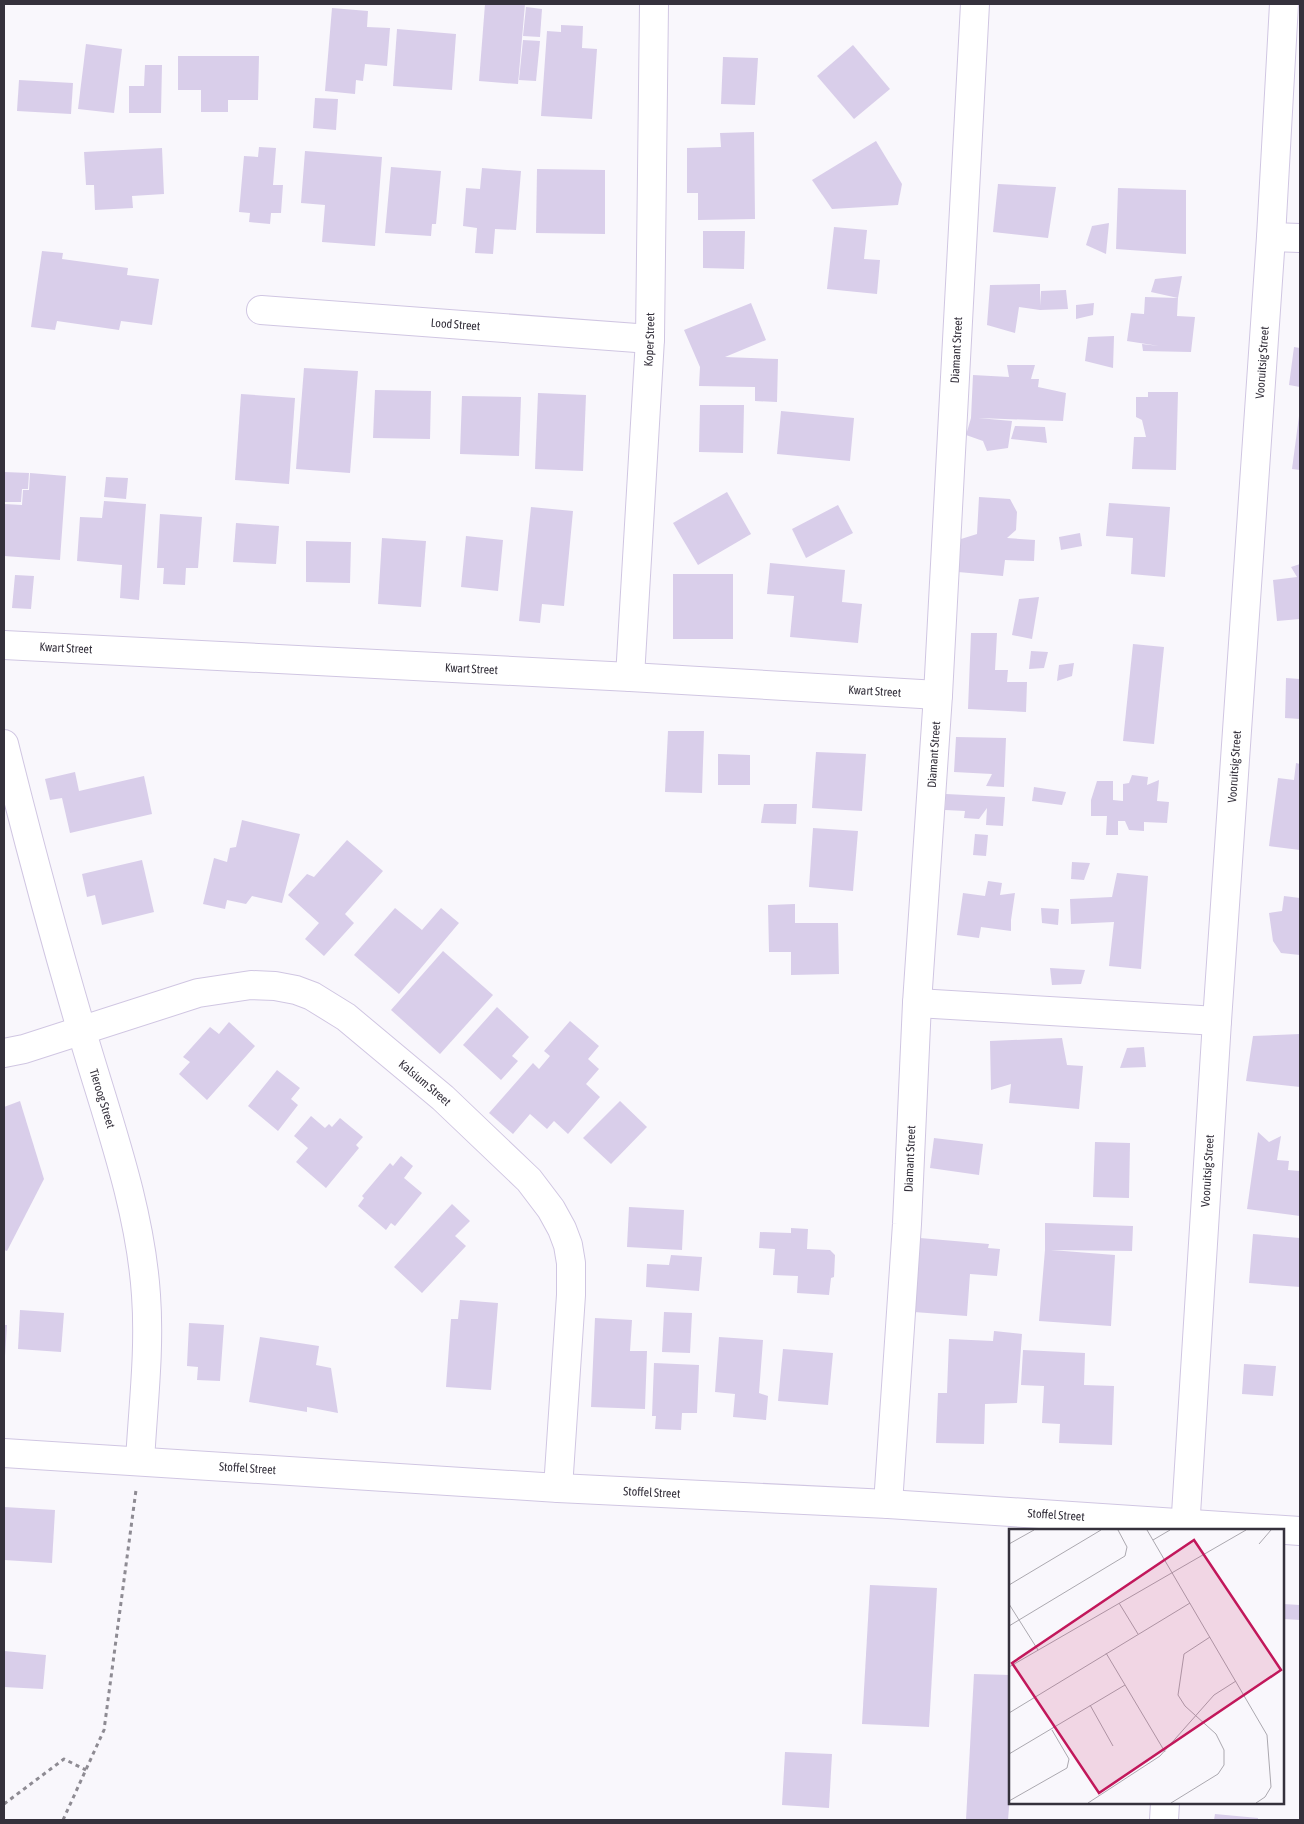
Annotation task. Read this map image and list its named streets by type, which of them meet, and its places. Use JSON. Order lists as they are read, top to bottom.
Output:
{
  "streets": {
    "street": [
      "Lood Street",
      "Koper Street",
      "Diamant Street",
      "Vooruitsig Street",
      "Kwart Street",
      "Kalsium Street",
      "Tieroog Street",
      "Stoffel Street"
    ]
  },
  "crossings": [
    ["Lood Street", "Koper Street"],
    ["Koper Street", "Kwart Street"],
    ["Diamant Street", "Kwart Street"],
    ["Diamant Street", "Stoffel Street"],
    ["Vooruitsig Street", "Stoffel Street"],
    ["Kalsium Street", "Tieroog Street"],
    ["Kalsium Street", "Stoffel Street"],
    ["Tieroog Street", "Stoffel Street"]
  ]
}
